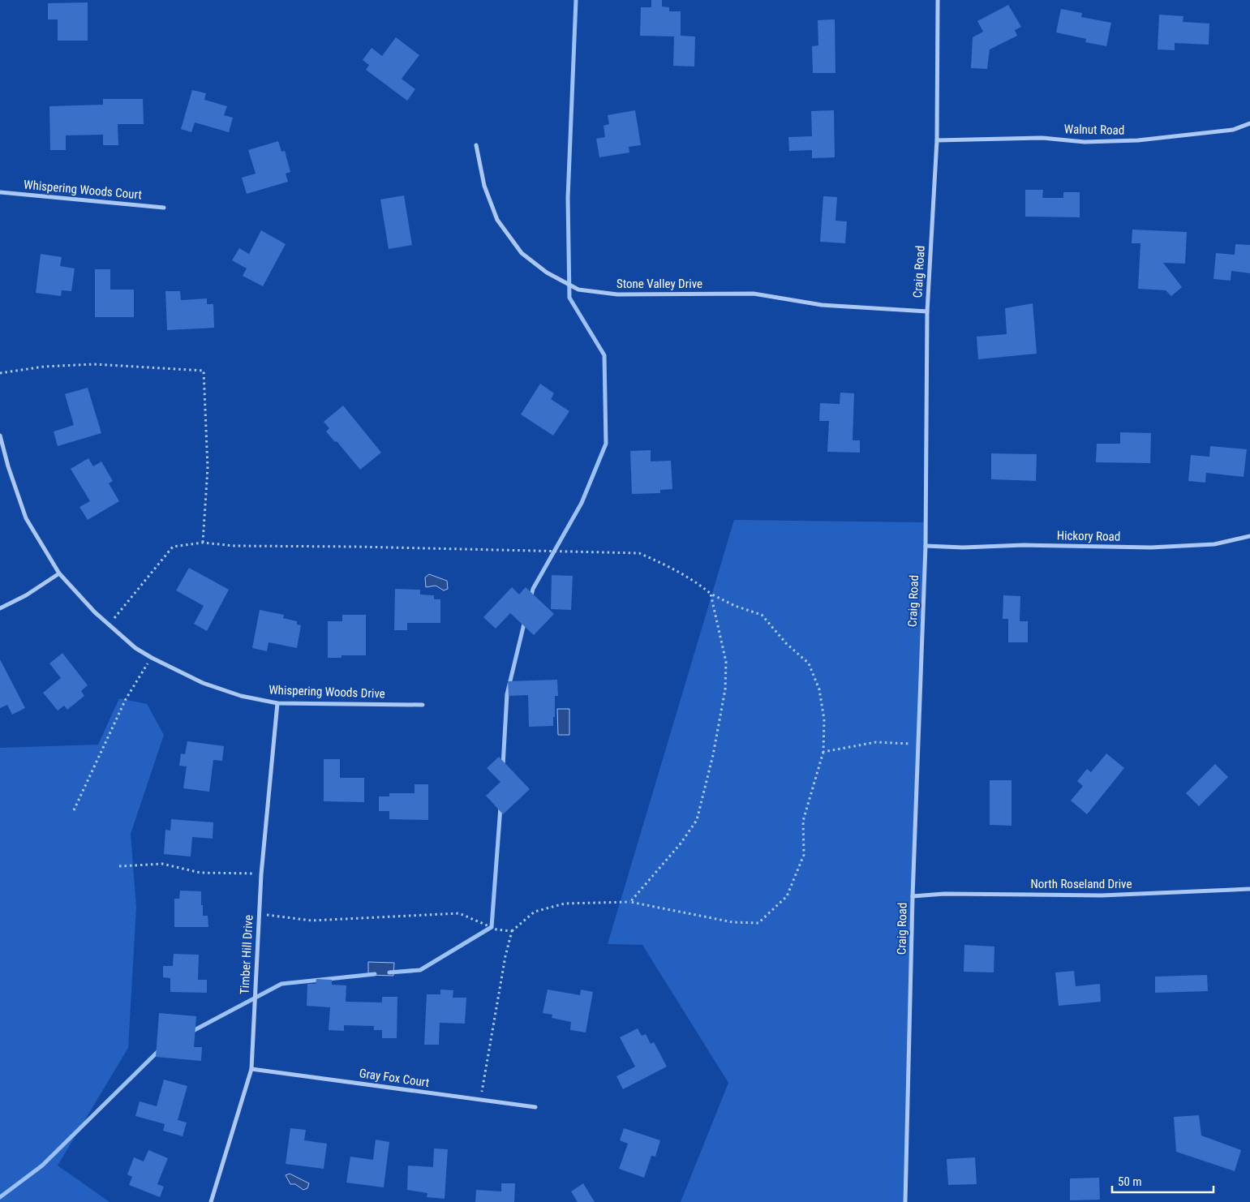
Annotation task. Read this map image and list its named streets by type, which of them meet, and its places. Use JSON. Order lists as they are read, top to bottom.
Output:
{
  "streets": {
    "street": [
      "Walnut Road",
      "Whispering Woods Court",
      "Craig Road",
      "Stone Valley Drive",
      "Hickory Road",
      "Whispering Woods Drive",
      "North Roseland Drive",
      "Timber Hill Drive",
      "Gray Fox Court"
    ]
  },
  "crossings": [
    ["Walnut Road", "Craig Road"],
    ["Craig Road", "Stone Valley Drive"],
    ["Craig Road", "Hickory Road"],
    ["Craig Road", "North Roseland Drive"],
    ["Whispering Woods Drive", "Timber Hill Drive"],
    ["Timber Hill Drive", "Gray Fox Court"]
  ],
  "scale_bar": "50 m"
}
